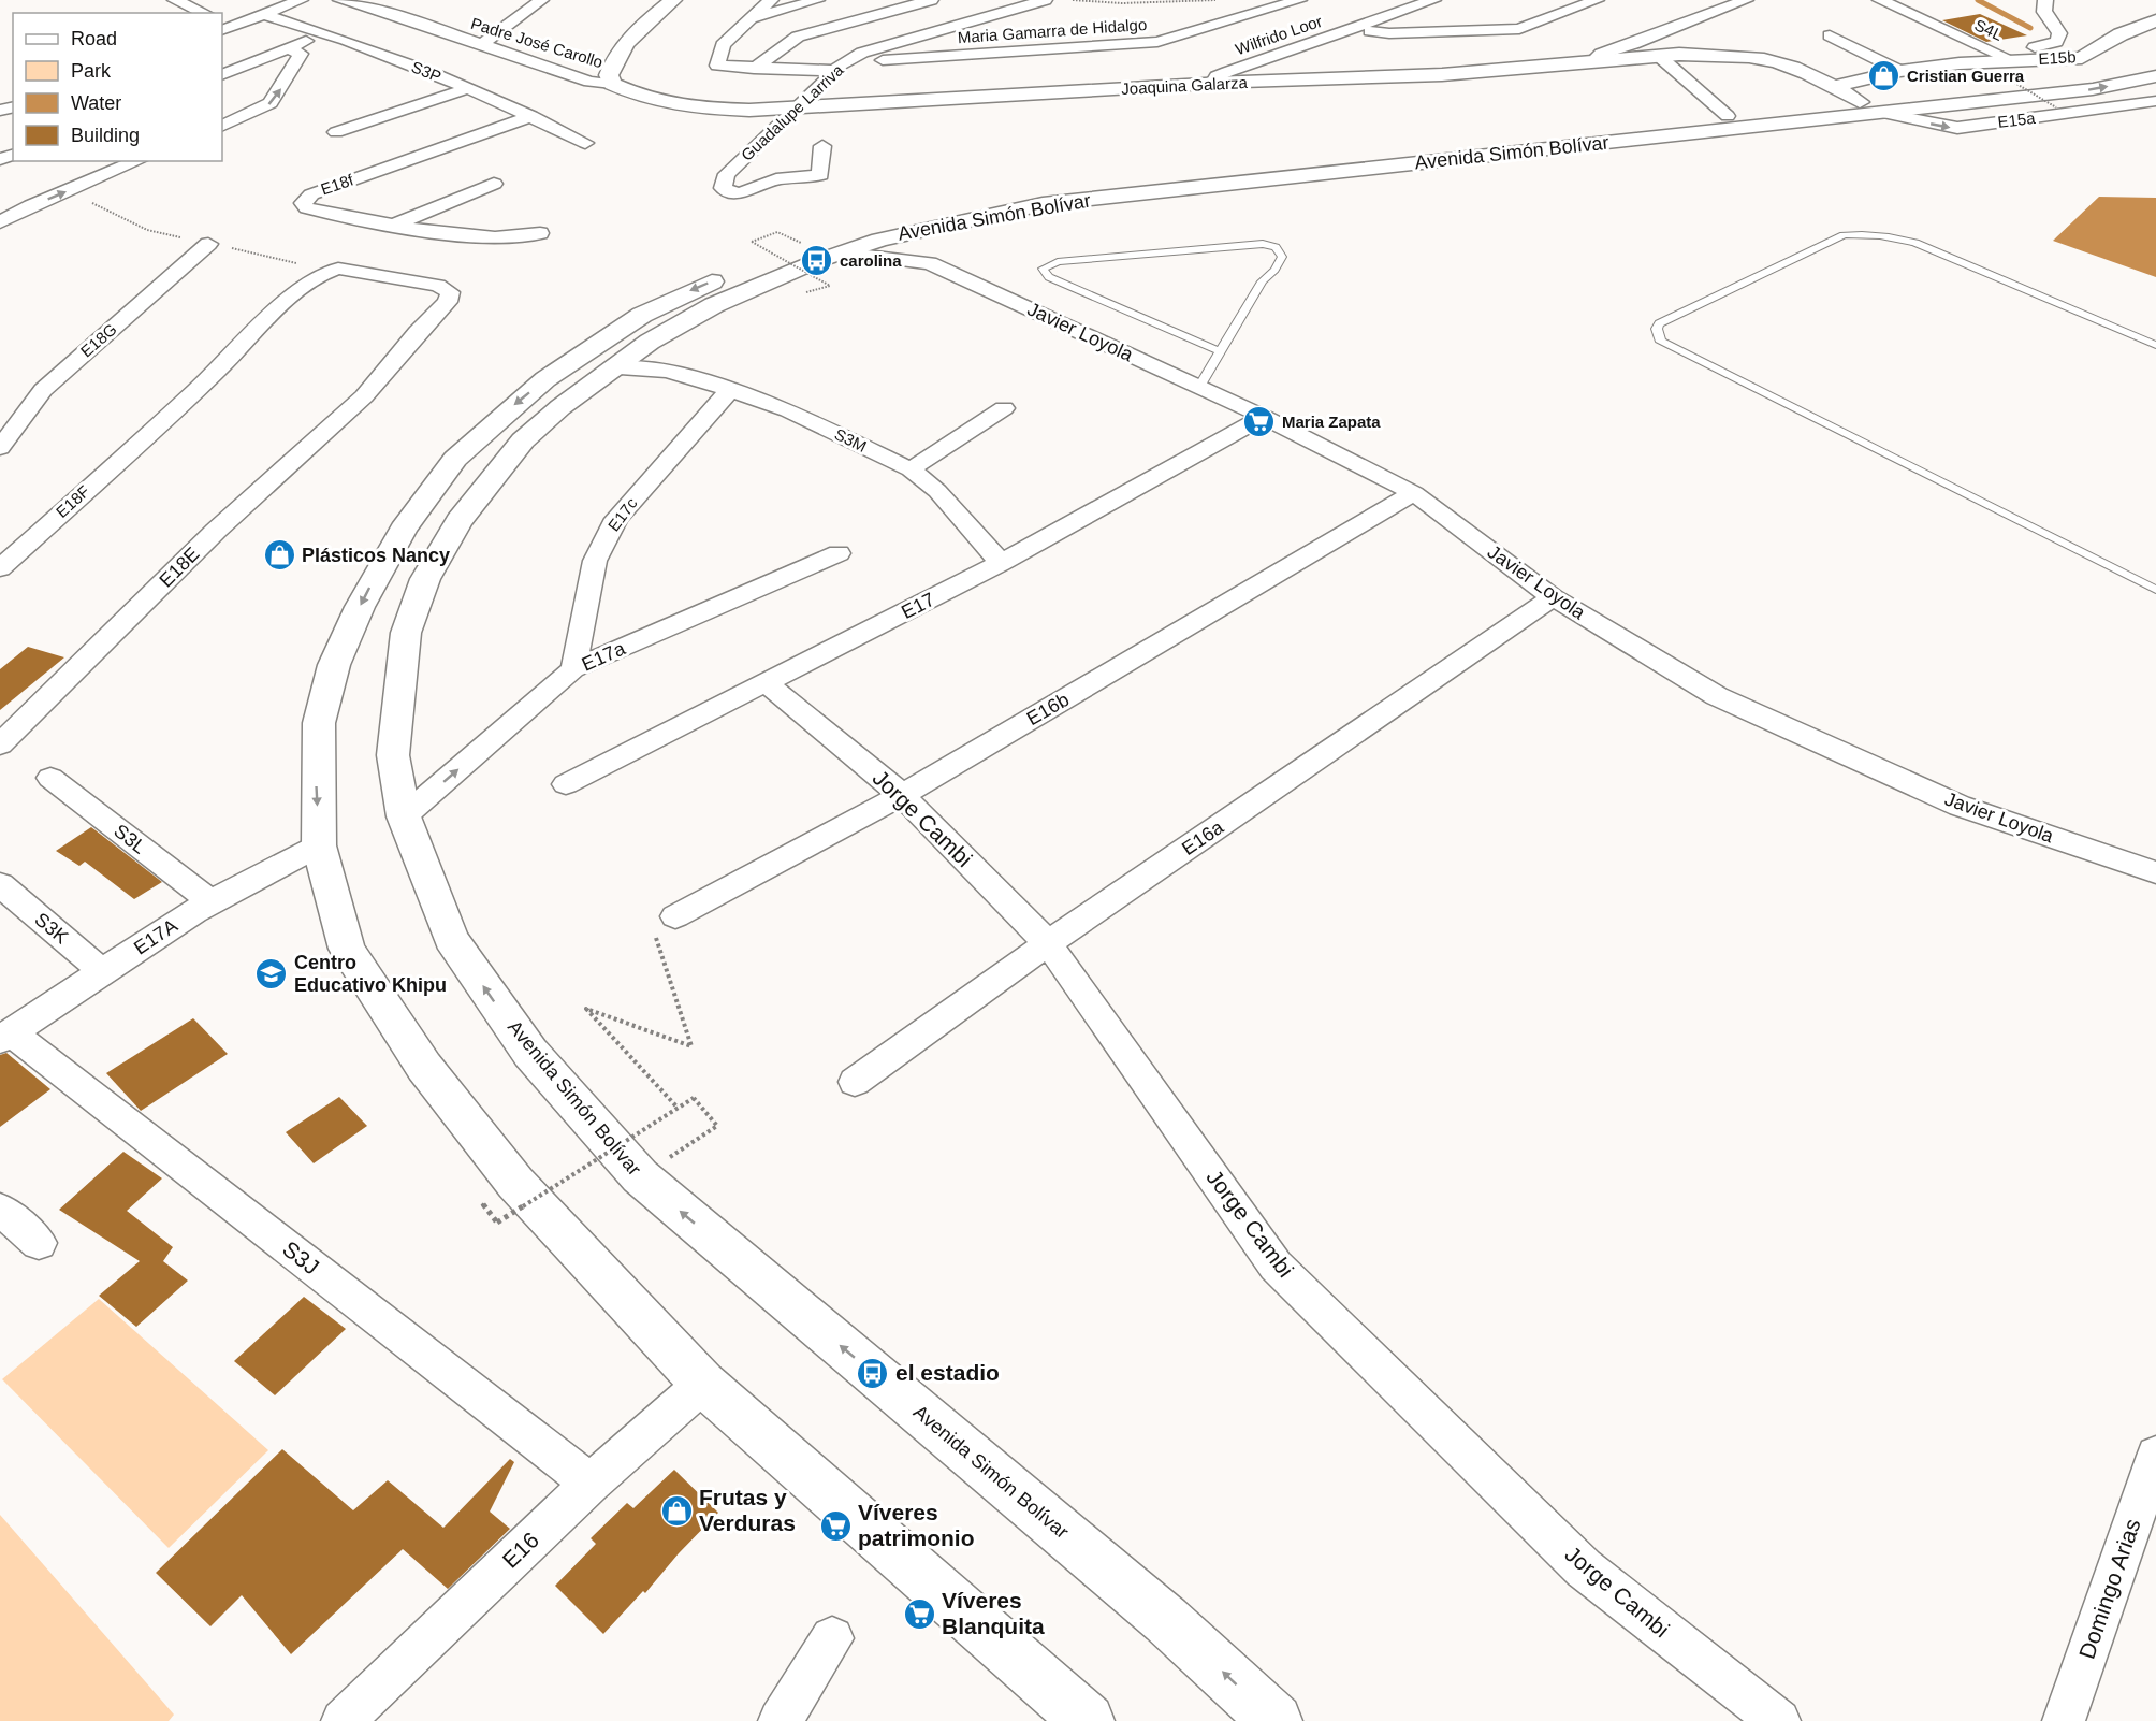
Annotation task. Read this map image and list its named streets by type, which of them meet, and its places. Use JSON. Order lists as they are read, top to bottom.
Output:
{
  "streets": {
    "main road": ["E15b", "Joaquina Galarza", "Avenida Simón Bolívar"],
    "street": [
      "S4L",
      "Maria Gamarra de Hidalgo",
      "Wilfrido Loor",
      "Padre José Carollo",
      "S3P",
      "Guadalupe Larriva",
      "E15a",
      "E18f",
      "Javier Loyola",
      "E18G",
      "S3M",
      "E18F",
      "E17c",
      "E18E",
      "E17",
      "E17a",
      "E16b",
      "Jorge Cambi",
      "E16a",
      "S3L",
      "S3K",
      "E17A",
      "S3J",
      "E16",
      "Domingo Arias"
    ]
  },
  "crossings": [
    ["S4L", "E15b"],
    ["Maria Gamarra de Hidalgo", "Guadalupe Larriva"],
    ["Wilfrido Loor", "Joaquina Galarza"],
    ["Padre José Carollo", "Joaquina Galarza"],
    ["E15b", "Joaquina Galarza"],
    ["E15b", "E15a"],
    ["E15b", "Avenida Simón Bolívar"],
    ["S3P", "E18f"],
    ["Joaquina Galarza", "Guadalupe Larriva"],
    ["Joaquina Galarza", "E15a"],
    ["Joaquina Galarza", "Avenida Simón Bolívar"],
    ["E15a", "Avenida Simón Bolívar"],
    ["Avenida Simón Bolívar", "Javier Loyola"],
    ["Avenida Simón Bolívar", "S3M"],
    ["Avenida Simón Bolívar", "E17a"],
    ["Avenida Simón Bolívar", "E17A"],
    ["Avenida Simón Bolívar", "E16"],
    ["Javier Loyola", "E17"],
    ["Javier Loyola", "E16b"],
    ["Javier Loyola", "E16a"],
    ["S3M", "E17c"],
    ["S3M", "E17"],
    ["E18F", "E18E"],
    ["E17c", "E17a"],
    ["E17", "Jorge Cambi"],
    ["E16b", "Jorge Cambi"],
    ["Jorge Cambi", "E16a"],
    ["S3L", "E17A"],
    ["S3K", "E17A"],
    ["E17A", "S3J"],
    ["S3J", "E16"]
  ],
  "one_way": ["E15a", "E17a"],
  "places": {
    "shop": ["Cristian Guerra", "Plásticos Nancy", "Frutas y Verduras"],
    "bus stop": ["carolina", "el estadio"],
    "supermarket": ["Maria Zapata", "Víveres patrimonio", "Víveres Blanquita"],
    "school or university": ["Centro Educativo Khipu"]
  },
  "legend": [
    "Road",
    "Park",
    "Water",
    "Building"
  ]
}
